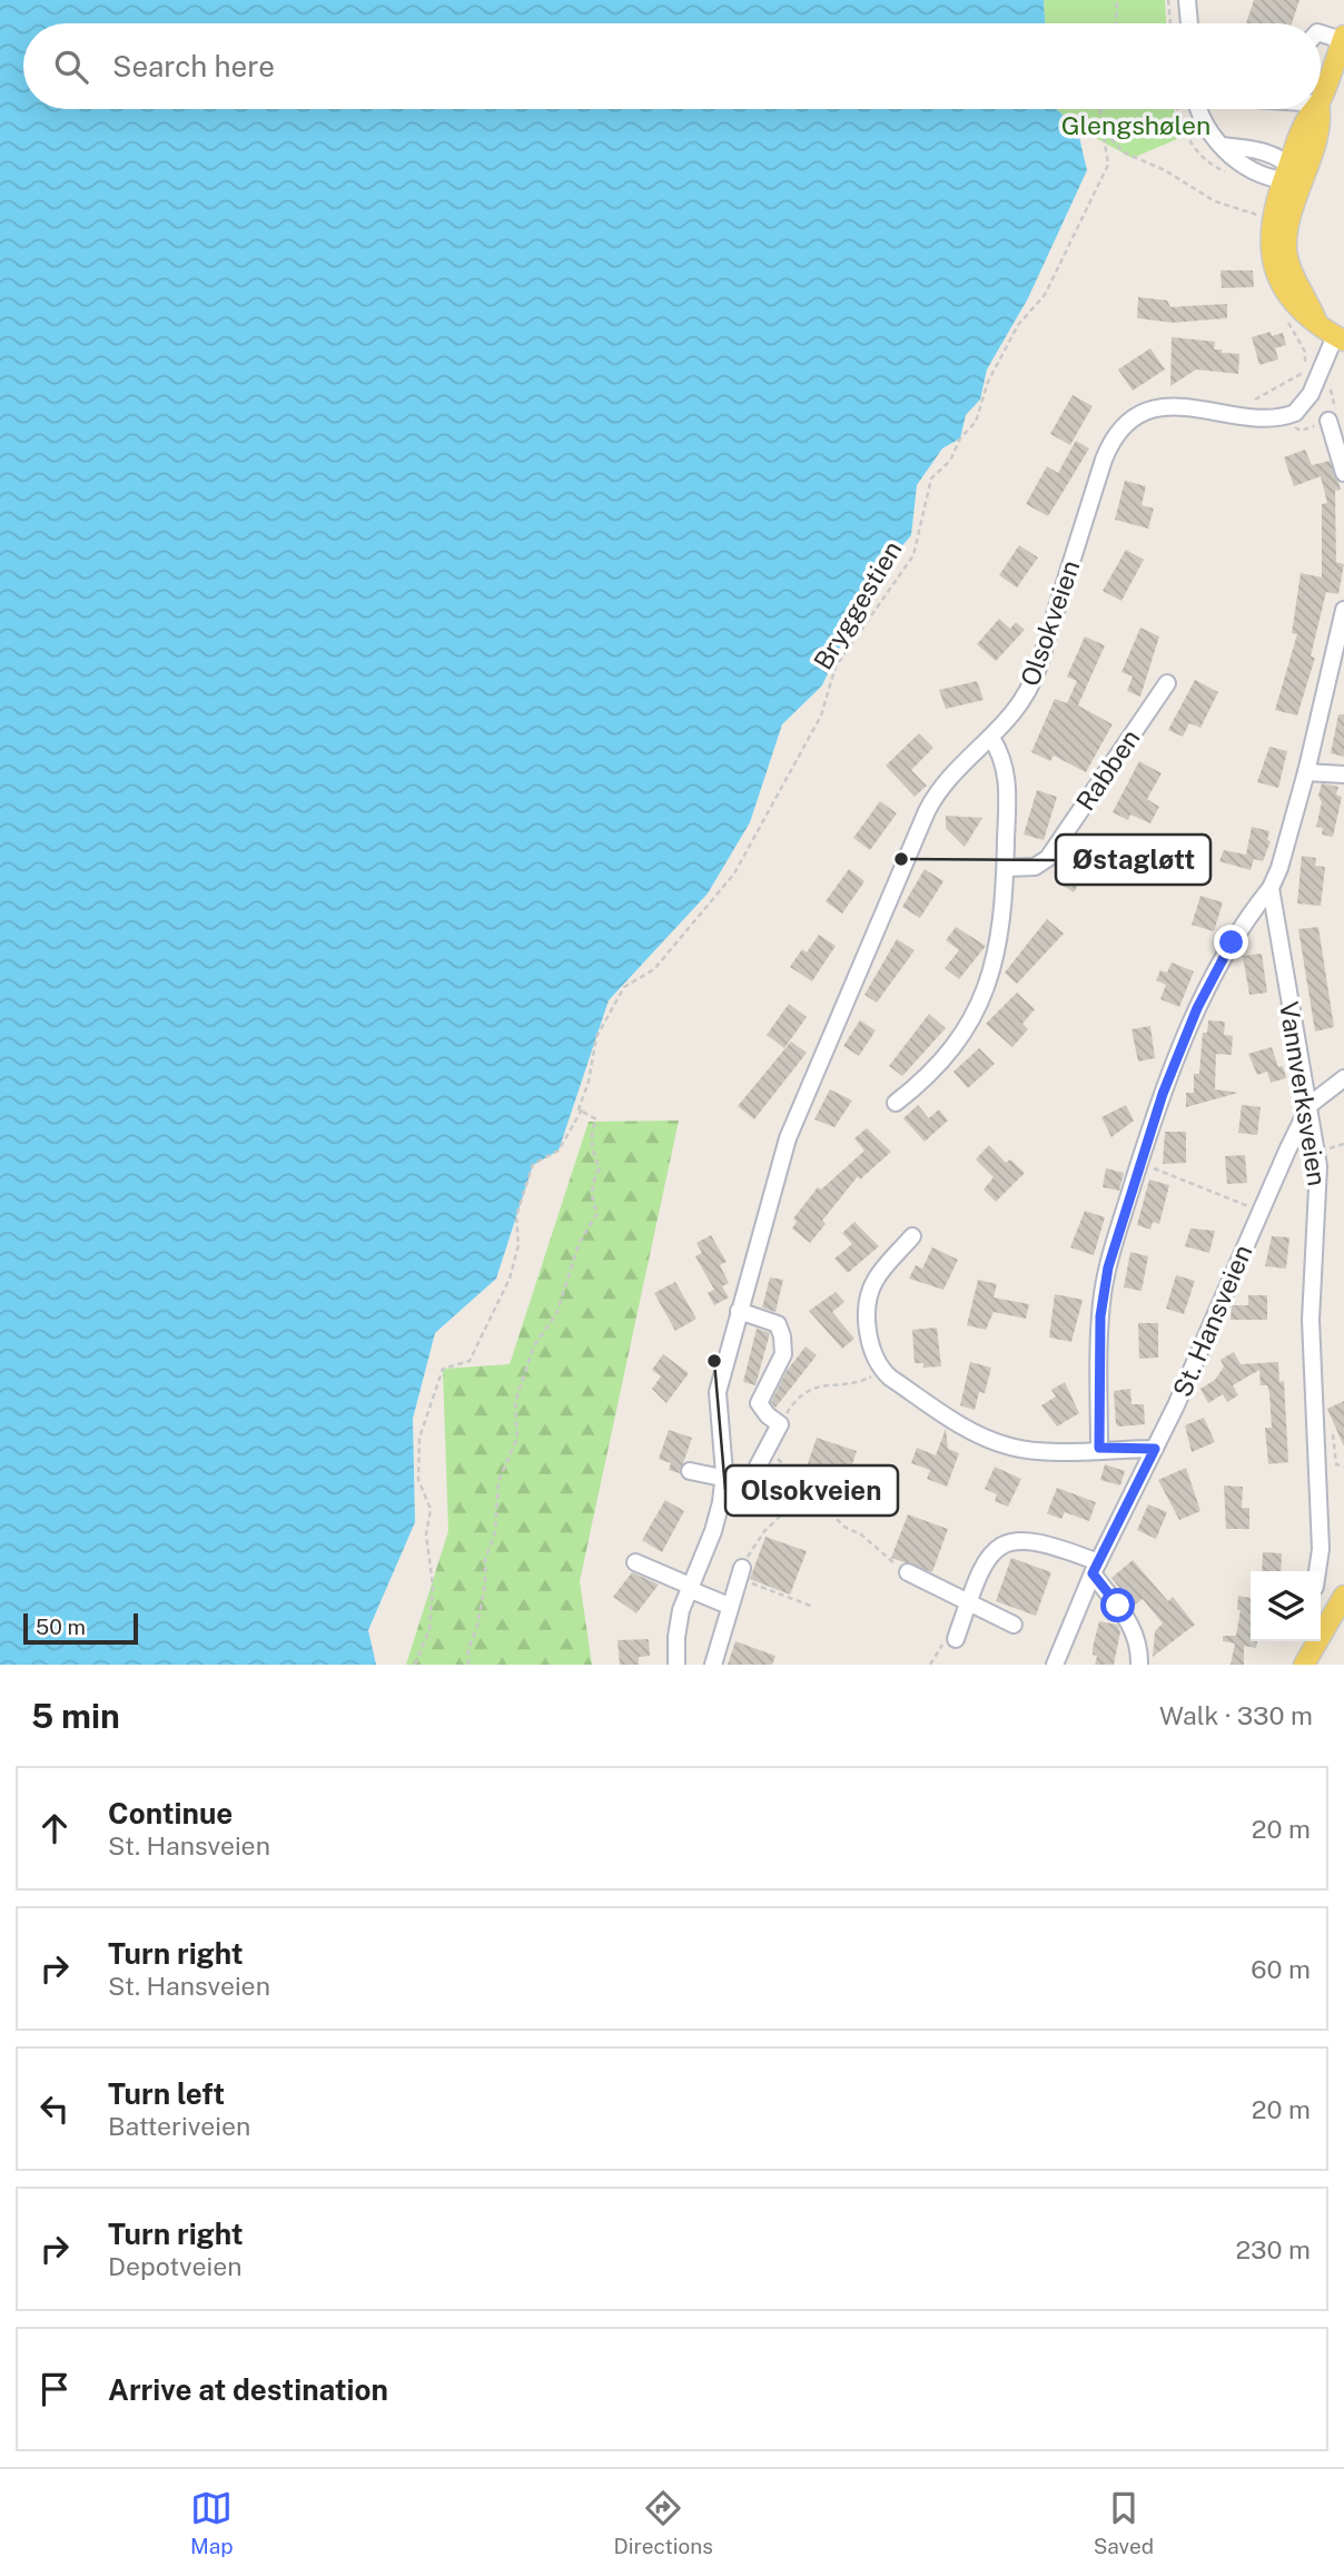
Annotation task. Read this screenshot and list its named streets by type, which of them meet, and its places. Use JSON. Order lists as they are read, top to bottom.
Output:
{
  "streets": {
    "street": [
      "Olsokveien",
      "Rabben",
      "Vannverksveien",
      "St. Hansveien"
    ],
    "path": ["Bryggestien"]
  },
  "crossings": [
    ["Vannverksveien", "St. Hansveien"]
  ],
  "parks": ["Glengshølen"],
  "places": ["Østagløtt", "Olsokveien"],
  "scale_bar": "50 m",
  "page": {
    "search": "Search here",
    "scale": "50 m",
    "heading": ["5 min", "Walk · 330 m"],
    "list": [
      ["Continue", "St. Hansveien", "20 m"],
      ["Turn right", "St. Hansveien", "60 m"],
      ["Turn left", "Batteriveien", "20 m"],
      ["Turn right", "Depotveien", "230 m"],
      "Arrive at destination"
    ],
    "nav": ["Map", "Directions", "Saved"]
  }
}
